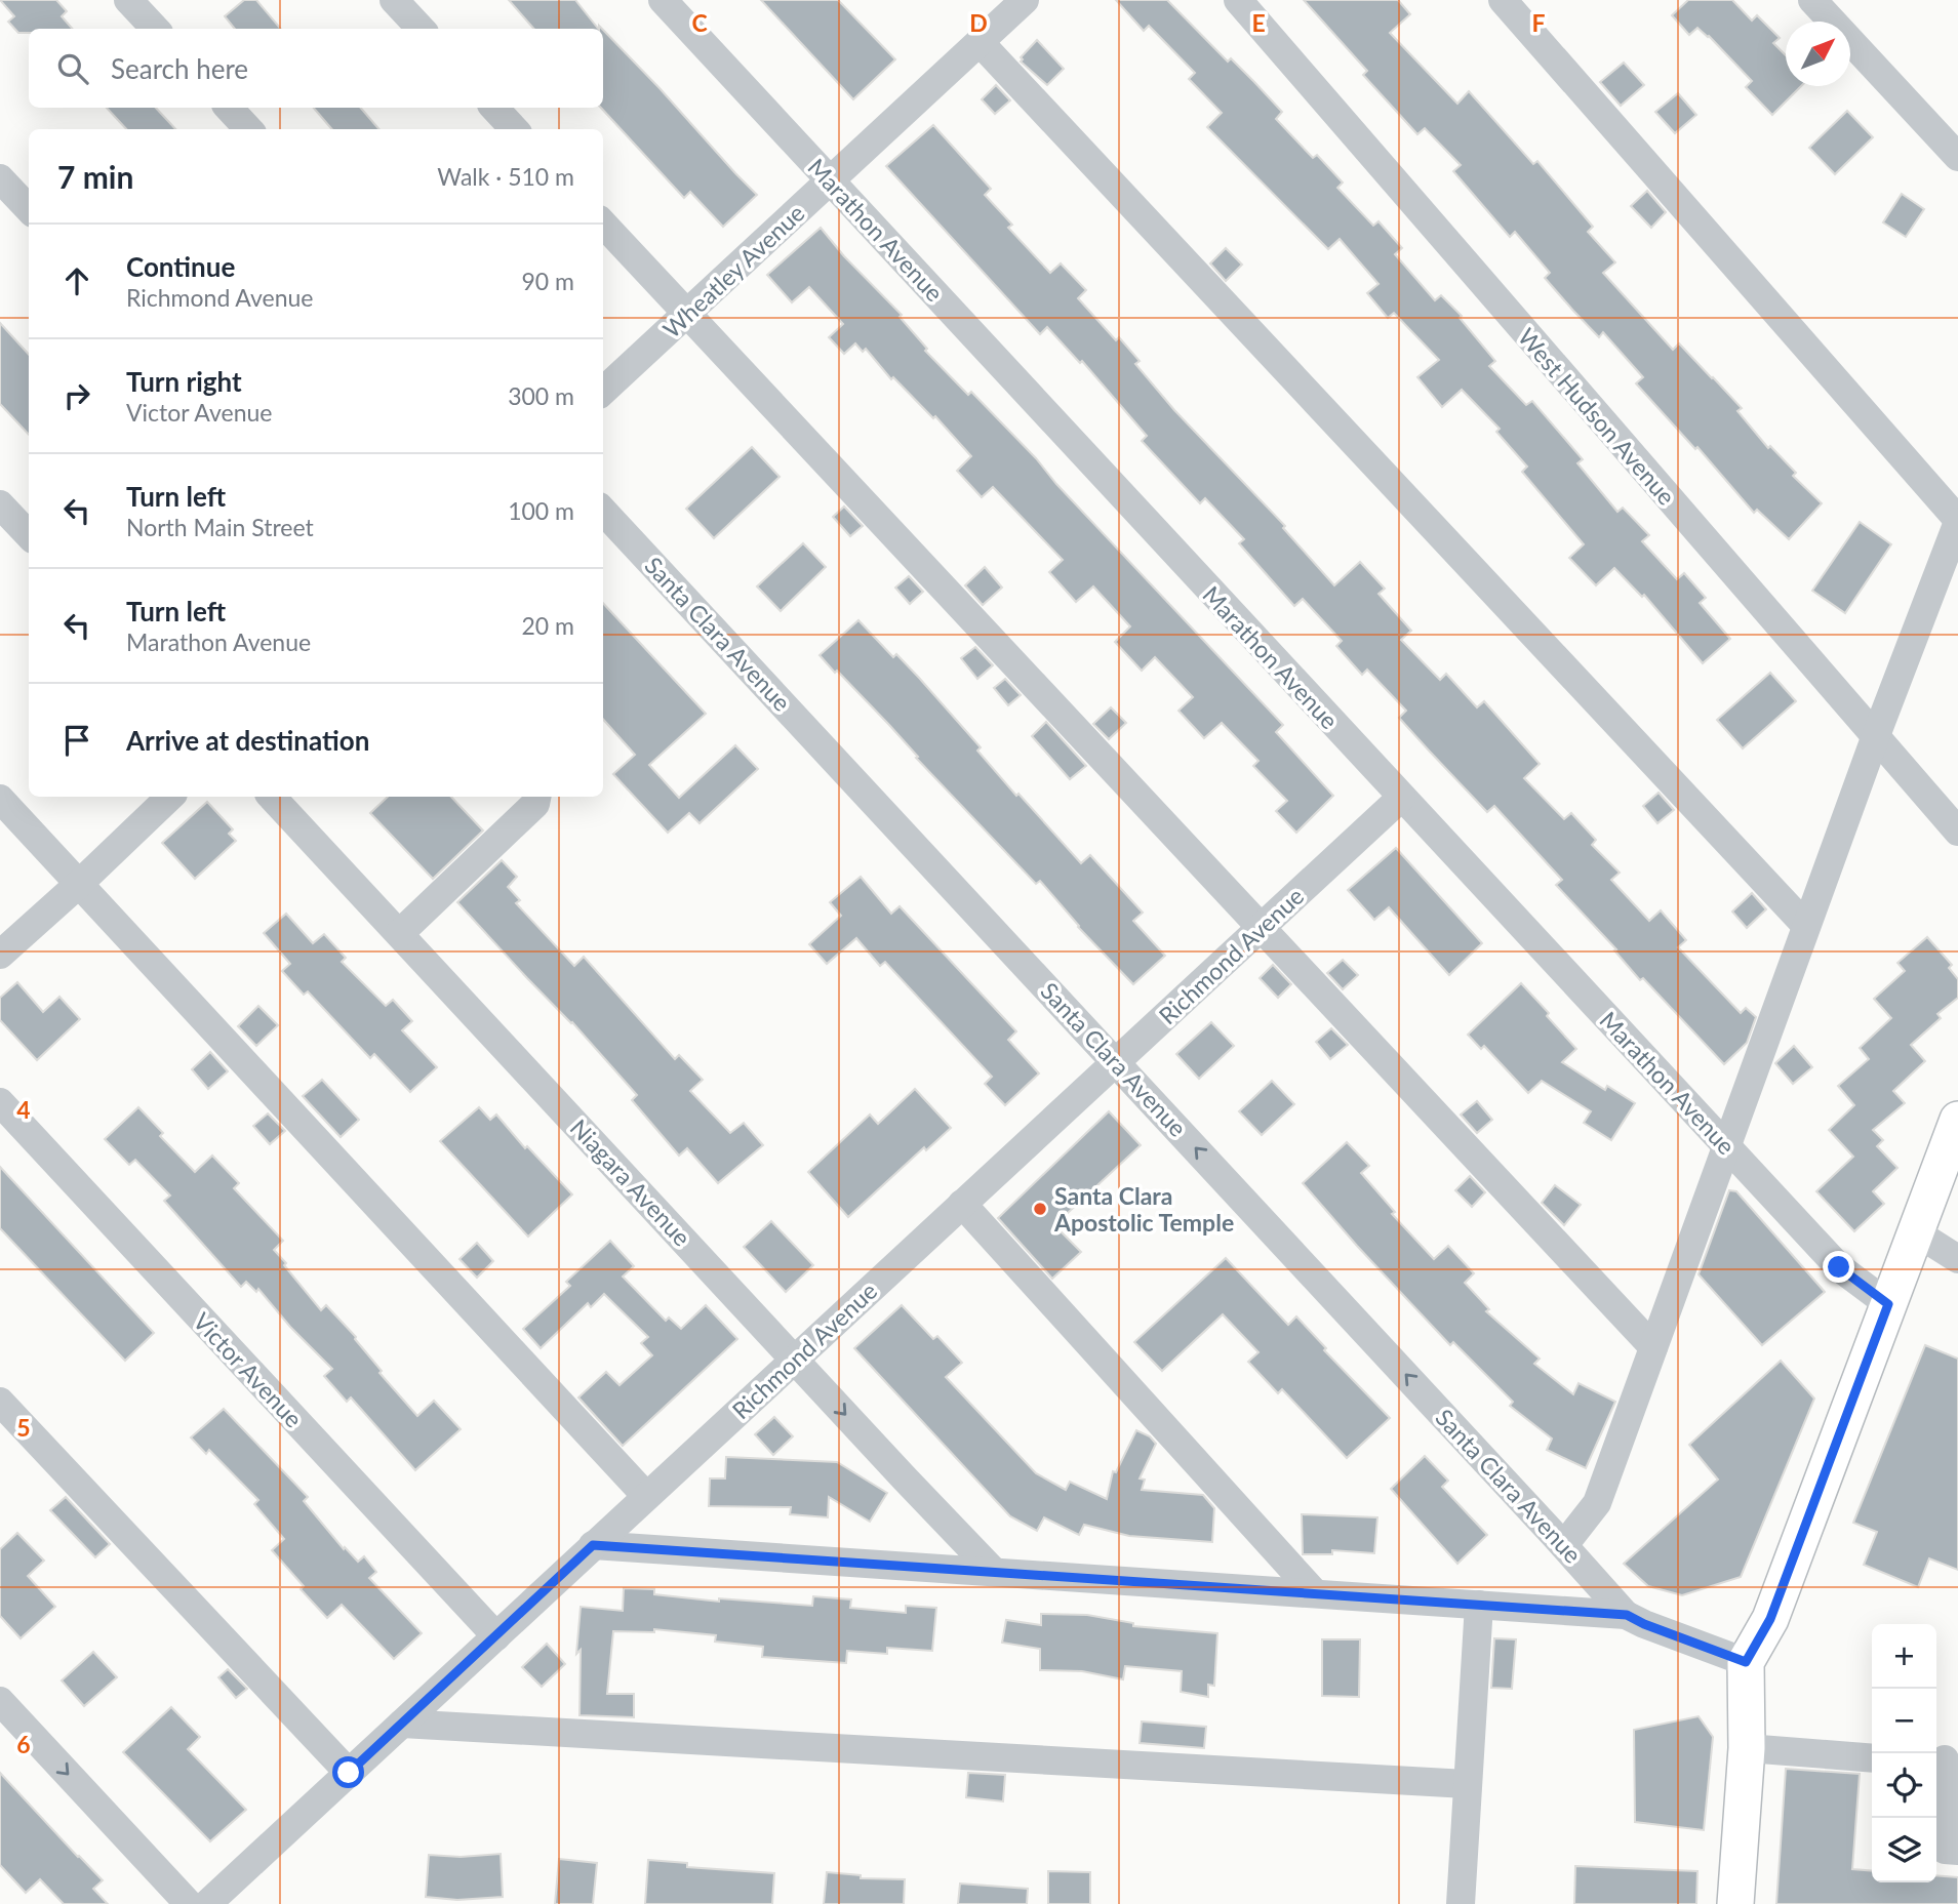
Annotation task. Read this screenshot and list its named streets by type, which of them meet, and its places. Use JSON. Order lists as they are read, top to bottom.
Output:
{
  "streets": {
    "street": [
      "Marathon Avenue",
      "Wheatley Avenue",
      "West Hudson Avenue",
      "Santa Clara Avenue",
      "Richmond Avenue",
      "Niagara Avenue",
      "Victor Avenue"
    ]
  },
  "crossings": [
    ["Marathon Avenue", "Wheatley Avenue"],
    ["Marathon Avenue", "Richmond Avenue"],
    ["Santa Clara Avenue", "Richmond Avenue"],
    ["Richmond Avenue", "Niagara Avenue"],
    ["Richmond Avenue", "Victor Avenue"]
  ],
  "places": ["Santa Clara Apostolic Temple"],
  "north": "top right",
  "page": {
    "search": "Search here",
    "heading": ["7 min", "Walk · 510 m"],
    "list": [
      ["Continue", "Richmond Avenue", "90 m"],
      ["Turn right", "Victor Avenue", "300 m"],
      ["Turn left", "North Main Street", "100 m"],
      ["Turn left", "Marathon Avenue", "20 m"],
      "Arrive at destination"
    ],
    "map_buttons": ["+", "−"]
  },
  "grid": {
    "columns": [
      "C",
      "D",
      "E",
      "F"
    ],
    "rows": ["4", "5", "6"]
  }
}
